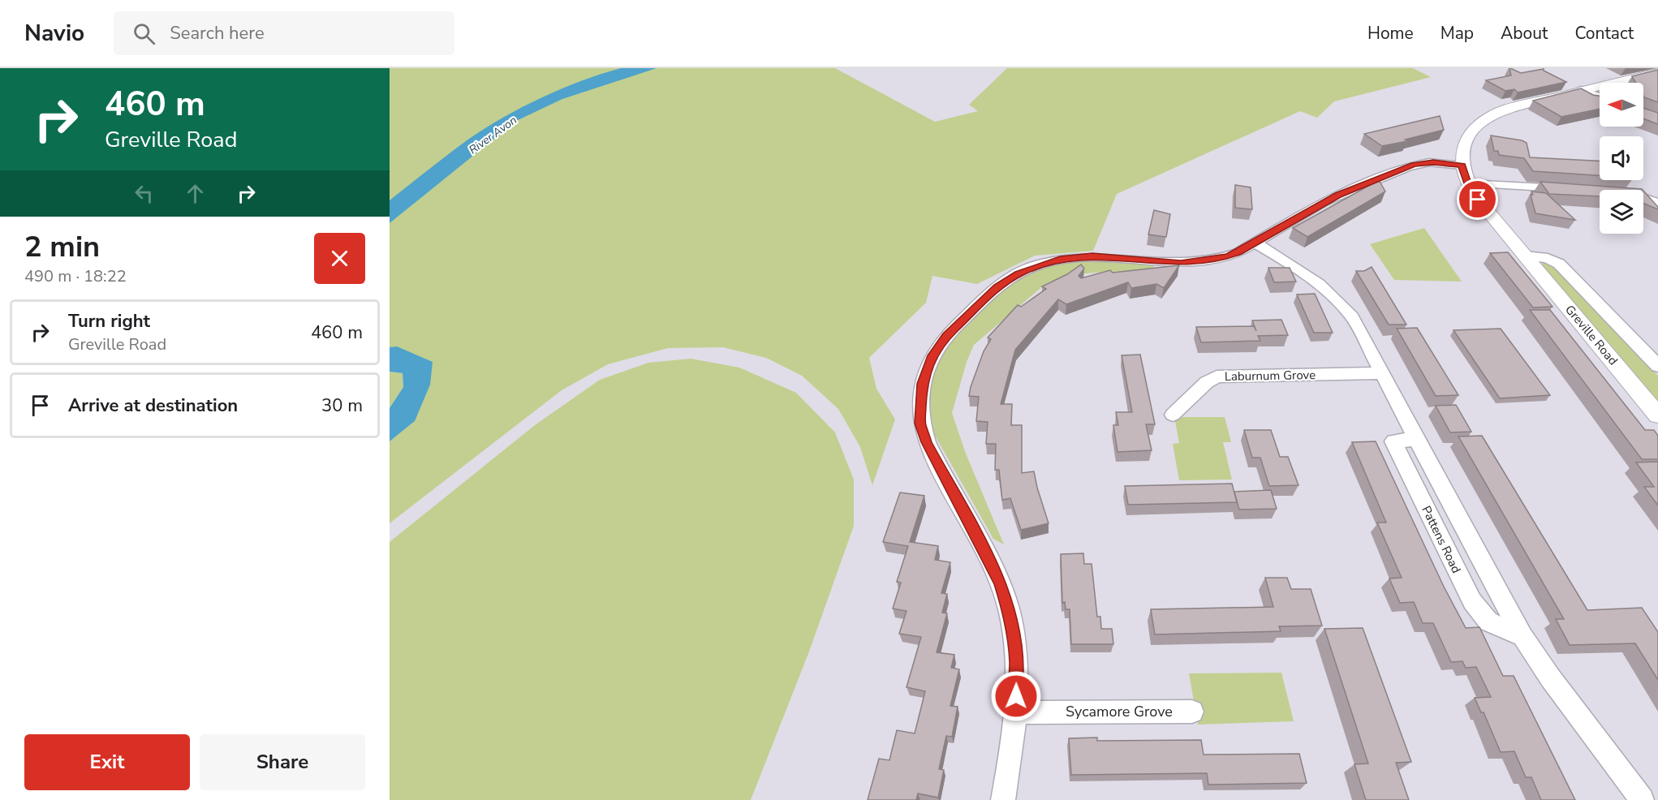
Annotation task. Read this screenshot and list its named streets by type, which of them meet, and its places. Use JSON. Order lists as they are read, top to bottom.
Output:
{
  "streets": {
    "street": [
      "Greville Road",
      "Laburnum Grove",
      "Pattens Road",
      "Sycamore Grove"
    ]
  },
  "crossings": [
    ["Laburnum Grove", "Pattens Road"]
  ],
  "water": ["River Avon"],
  "north": "left",
  "page": {
    "header": "Navio",
    "search": "Search here",
    "nav": [
      "Home",
      "Map",
      "About",
      "Contact"
    ],
    "turn": ["460 m", "Greville Road"],
    "heading": ["2 min", "490 m · 18:22"],
    "list": [
      {
        "name": "Turn right",
        "note": "Greville Road",
        "value": "460 m"
      },
      {
        "name": "Arrive at destination",
        "value": "30 m"
      }
    ],
    "buttons": ["Exit", "Share"]
  }
}
